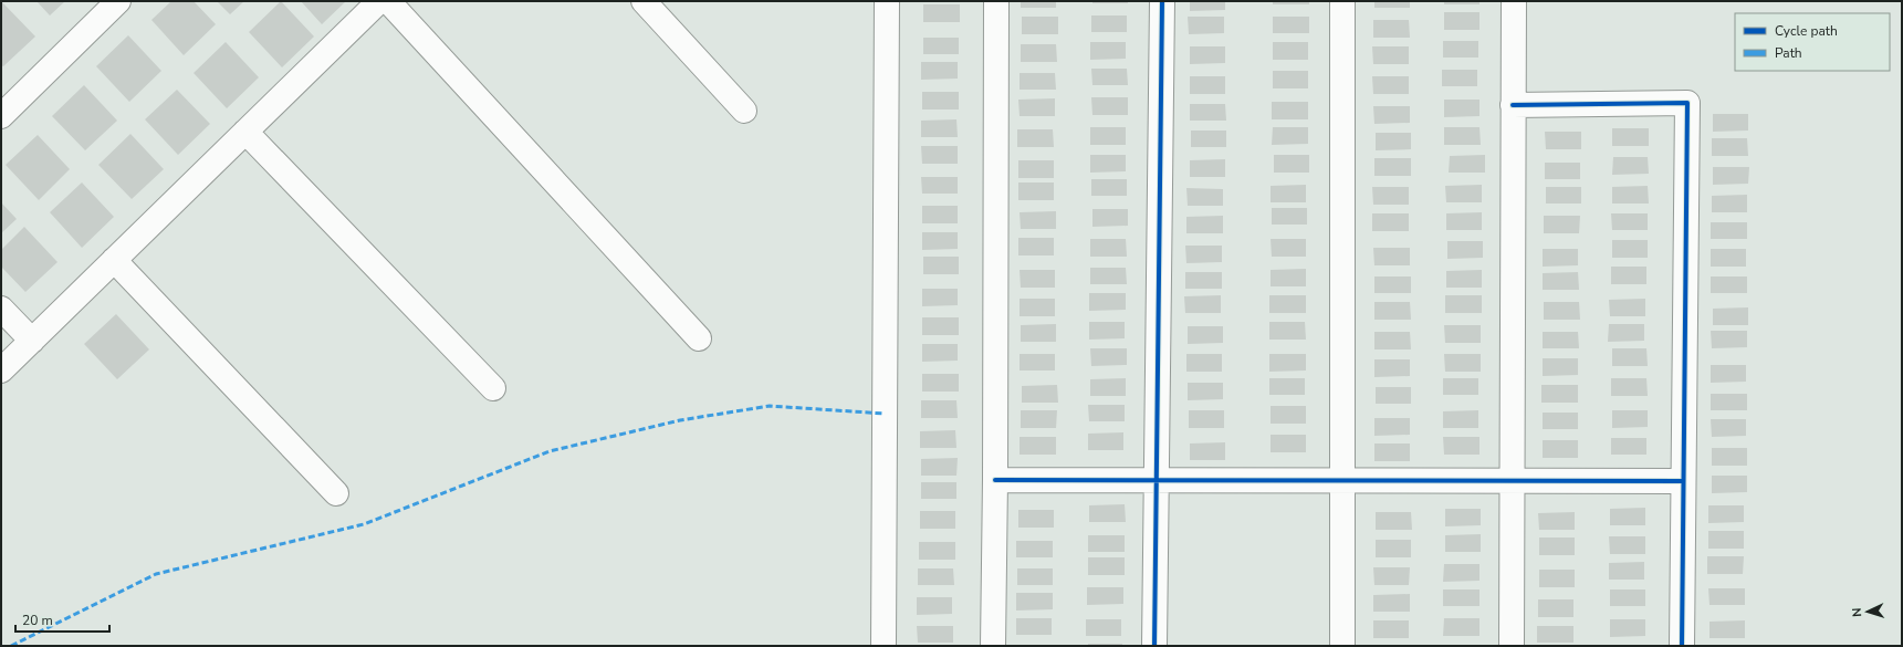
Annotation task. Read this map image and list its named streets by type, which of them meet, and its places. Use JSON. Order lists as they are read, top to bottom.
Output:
{
  "legend": ["Cycle path", "Path"],
  "scale_bar": "20 m",
  "north": "left"
}
